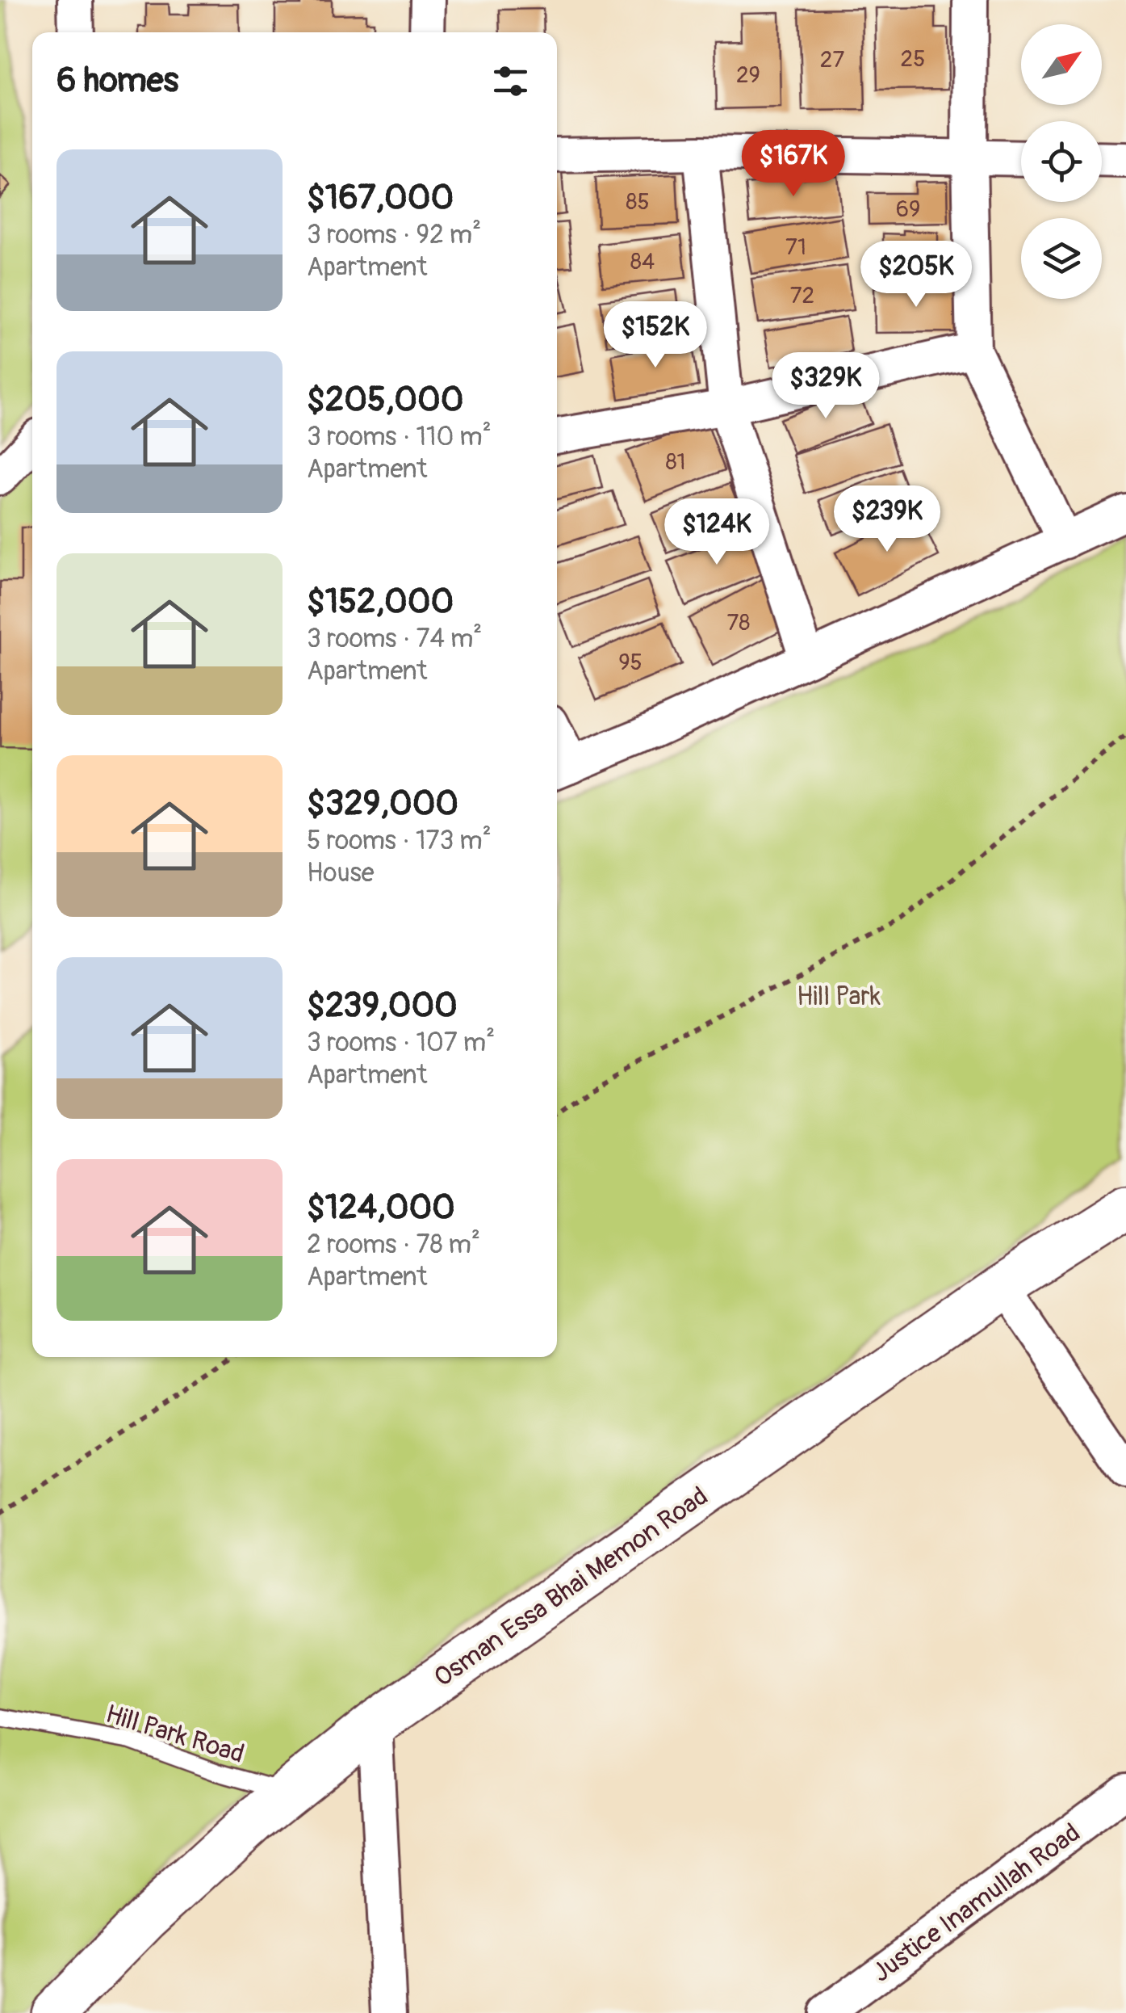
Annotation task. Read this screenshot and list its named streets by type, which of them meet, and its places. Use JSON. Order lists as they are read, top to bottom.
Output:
{
  "streets": {
    "street": ["Osman Essa Bhai Memon Road", "Justice Inamullah Road"],
    "lane": ["Hill Park Road"]
  },
  "crossings": [
    ["Osman Essa Bhai Memon Road", "Hill Park Road"]
  ],
  "parks": ["Hill Park"],
  "house_numbers": [
    "25",
    "27",
    "29",
    "85",
    "69",
    "71",
    "84",
    "72",
    "81",
    "78",
    "95"
  ],
  "north": "top right",
  "page": {
    "heading": "6 homes",
    "list": [
      {
        "name": "$167,000",
        "note": "3 rooms · 92 m² · Apartment"
      },
      {
        "name": "$205,000",
        "note": "3 rooms · 110 m² · Apartment"
      },
      {
        "name": "$152,000",
        "note": "3 rooms · 74 m² · Apartment"
      },
      {
        "name": "$329,000",
        "note": "5 rooms · 173 m² · House"
      },
      {
        "name": "$239,000",
        "note": "3 rooms · 107 m² · Apartment"
      },
      {
        "name": "$124,000",
        "note": "2 rooms · 78 m² · Apartment"
      }
    ],
    "price": [
      "$167K",
      "$205K",
      "$152K",
      "$329K",
      "$239K",
      "$124K"
    ]
  }
}
